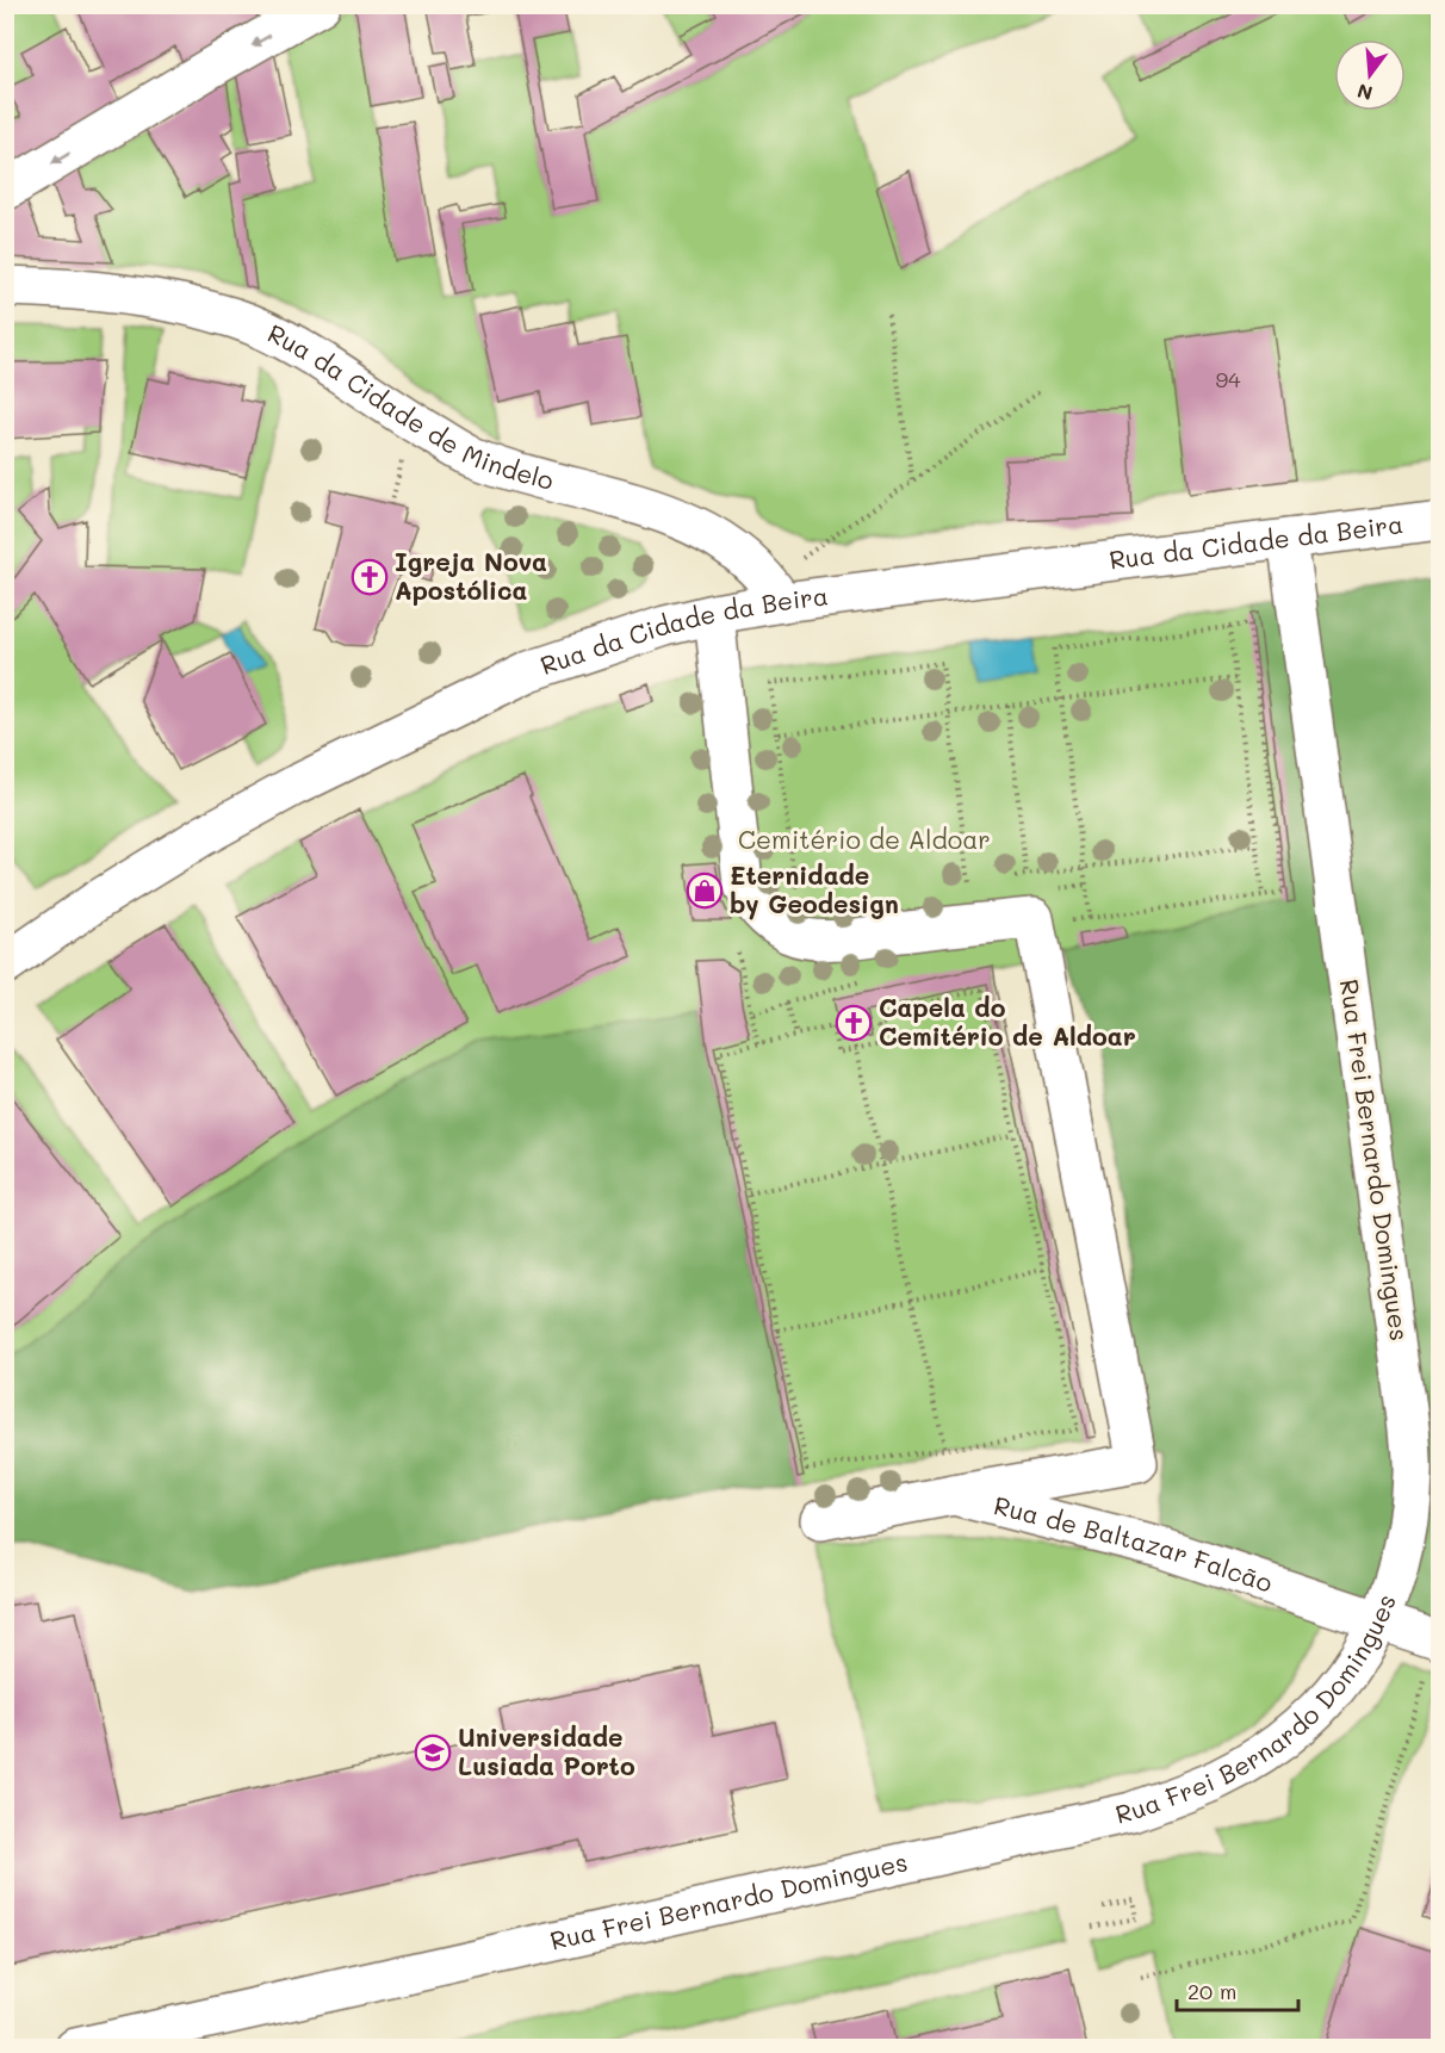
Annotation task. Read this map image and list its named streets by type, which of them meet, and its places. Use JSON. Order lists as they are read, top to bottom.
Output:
{
  "streets": {
    "street": [
      "Rua da Cidade de Mindelo",
      "Rua da Cidade da Beira",
      "Rua Frei Bernardo Domingues",
      "Rua de Baltazar Falcão"
    ]
  },
  "crossings": [
    ["Rua da Cidade de Mindelo", "Rua da Cidade da Beira"],
    ["Rua da Cidade da Beira", "Rua Frei Bernardo Domingues"],
    ["Rua Frei Bernardo Domingues", "Rua de Baltazar Falcão"]
  ],
  "parks": ["Cemitério de Aldoar"],
  "places": {
    "church": ["Igreja Nova Apostólica", "Capela do Cemitério de Aldoar"],
    "shop": ["Eternidade by Geodesign"],
    "school or university": ["Universidade Lusiada Porto"]
  },
  "house_numbers": ["94"],
  "scale_bar": "20 m",
  "north": "bottom"
}
